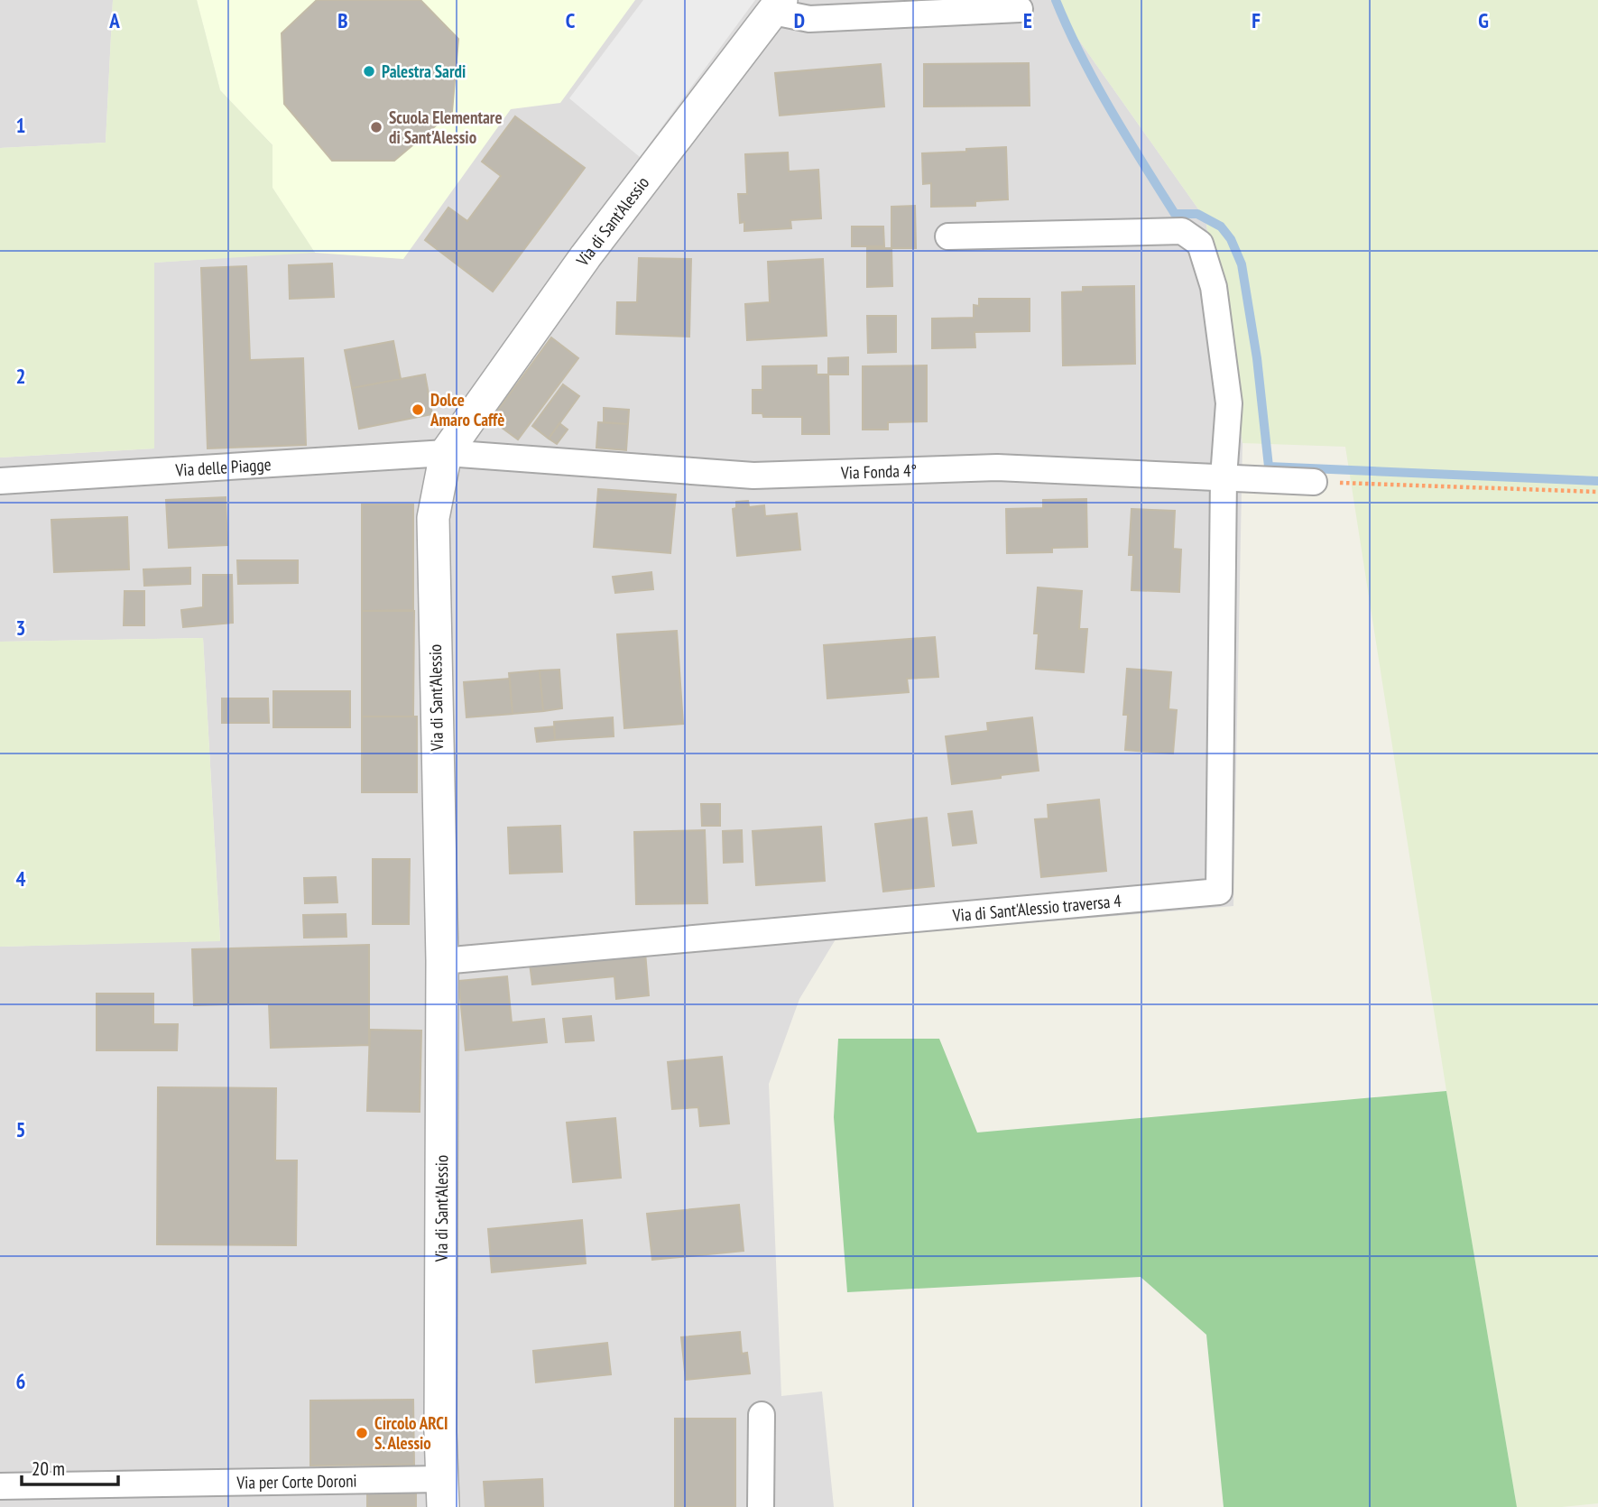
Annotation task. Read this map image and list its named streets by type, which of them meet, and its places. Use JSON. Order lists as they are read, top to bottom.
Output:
{
  "streets": {
    "street": [
      "Via di Sant'Alessio",
      "Via delle Piagge",
      "Via Fonda 4°",
      "Via di Sant'Alessio traversa 4",
      "Via per Corte Doroni"
    ]
  },
  "crossings": [
    ["Via di Sant'Alessio", "Via delle Piagge"],
    ["Via di Sant'Alessio", "Via Fonda 4°"],
    ["Via di Sant'Alessio", "Via di Sant'Alessio traversa 4"],
    ["Via di Sant'Alessio", "Via per Corte Doroni"],
    ["Via delle Piagge", "Via Fonda 4°"],
    ["Via Fonda 4°", "Via di Sant'Alessio traversa 4"]
  ],
  "places": [
    "Palestra Sardi",
    "Scuola Elementare di Sant'Alessio",
    "Dolce Amaro Caffè",
    "Circolo ARCI S. Alessio"
  ],
  "scale_bar": "20 m",
  "grid": {
    "columns": [
      "A",
      "B",
      "C",
      "D",
      "E",
      "F",
      "G"
    ],
    "rows": [
      "1",
      "2",
      "3",
      "4",
      "5",
      "6"
    ]
  }
}
